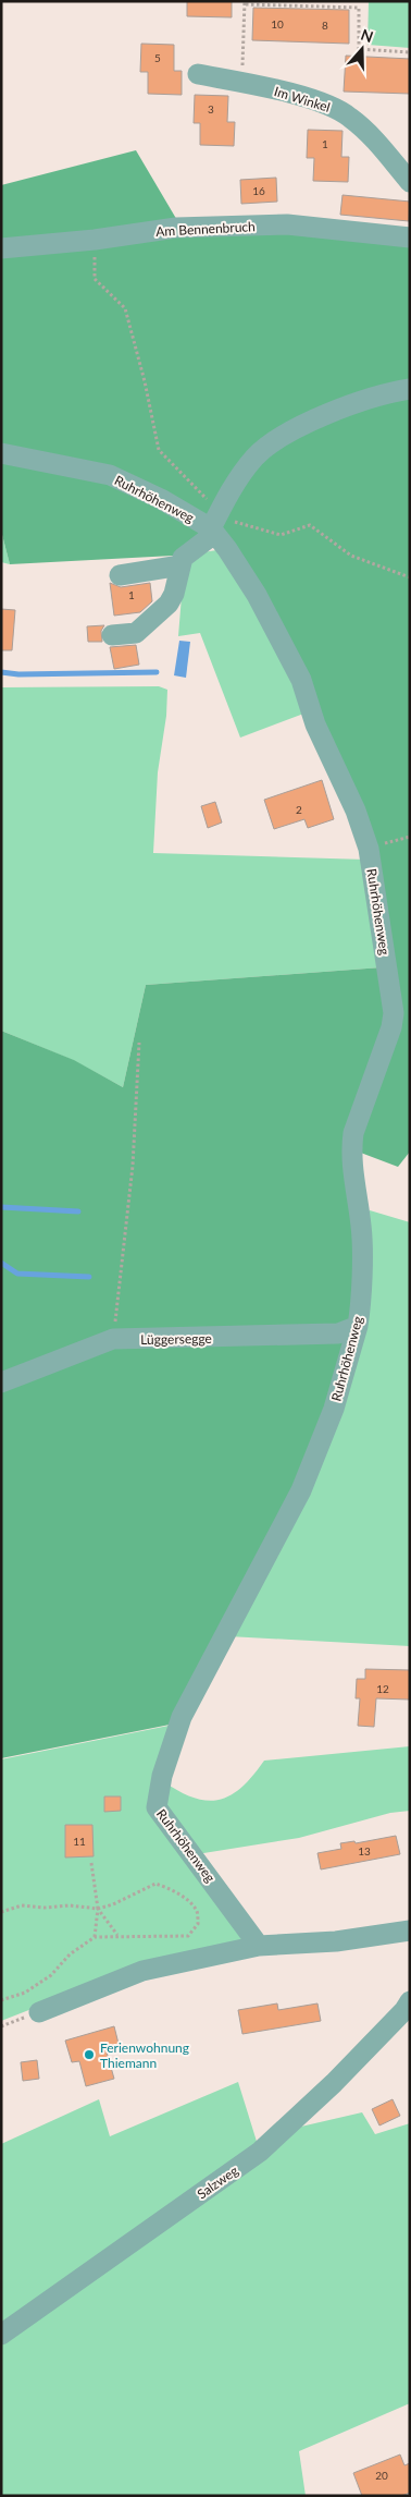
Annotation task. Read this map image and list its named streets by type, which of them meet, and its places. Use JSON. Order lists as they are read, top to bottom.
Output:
{
  "streets": {
    "street": [
      "Im Winkel",
      "Am Bennenbruch",
      "Ruhrhöhenweg",
      "Lüggersegge",
      "Salzweg"
    ]
  },
  "crossings": [
    ["Ruhrhöhenweg", "Lüggersegge"]
  ],
  "places": ["Ferienwohnung Thiemann"],
  "house_numbers": [
    "10",
    "8",
    "5",
    "3",
    "1",
    "16",
    "1",
    "2",
    "12",
    "11",
    "13",
    "20"
  ],
  "north": "top"
}
